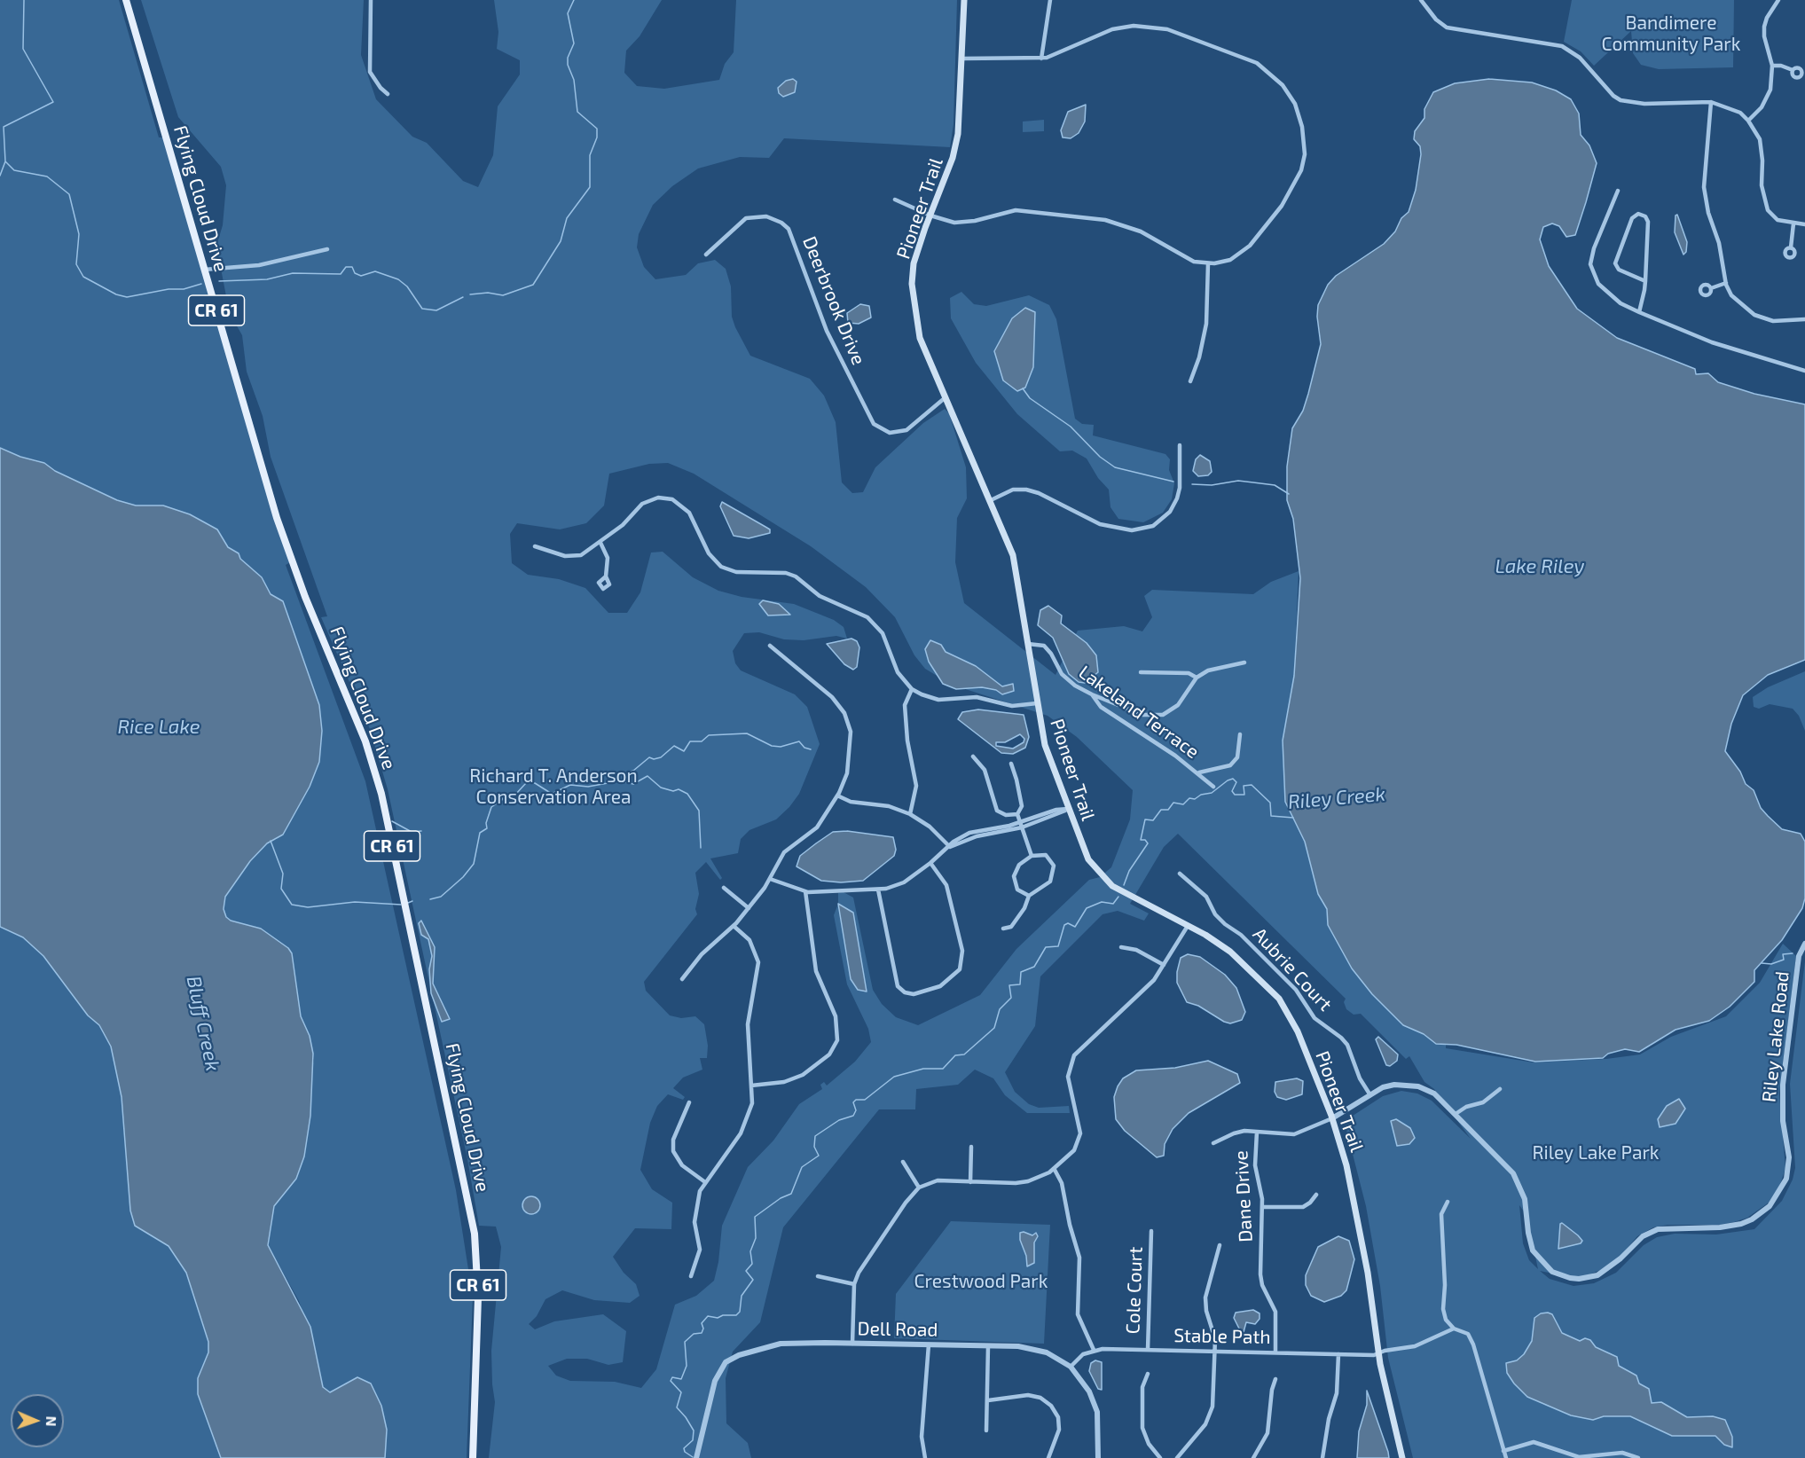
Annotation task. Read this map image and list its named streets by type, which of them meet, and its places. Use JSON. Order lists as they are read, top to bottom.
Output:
{
  "streets": {
    "main road": ["Flying Cloud Drive", "Pioneer Trail", "CR 61"],
    "street": [
      "Deerbrook Drive",
      "Lakeland Terrace",
      "Aubrie Court",
      "Riley Lake Road",
      "Dane Drive",
      "Cole Court",
      "Dell Road",
      "Stable Path"
    ]
  },
  "crossings": [
    ["Pioneer Trail", "Deerbrook Drive"],
    ["Pioneer Trail", "Lakeland Terrace"],
    ["Pioneer Trail", "Riley Lake Road"],
    ["Pioneer Trail", "Stable Path"],
    ["Aubrie Court", "Riley Lake Road"],
    ["Riley Lake Road", "Dane Drive"],
    ["Dane Drive", "Stable Path"],
    ["Cole Court", "Stable Path"]
  ],
  "water": [
    "Lake Riley",
    "Rice Lake",
    "Riley Creek",
    "Bluff Creek"
  ],
  "parks": [
    "Bandimere Community Park",
    "Richard T. Anderson Conservation Area",
    "Riley Lake Park",
    "Crestwood Park"
  ],
  "north": "right"
}
